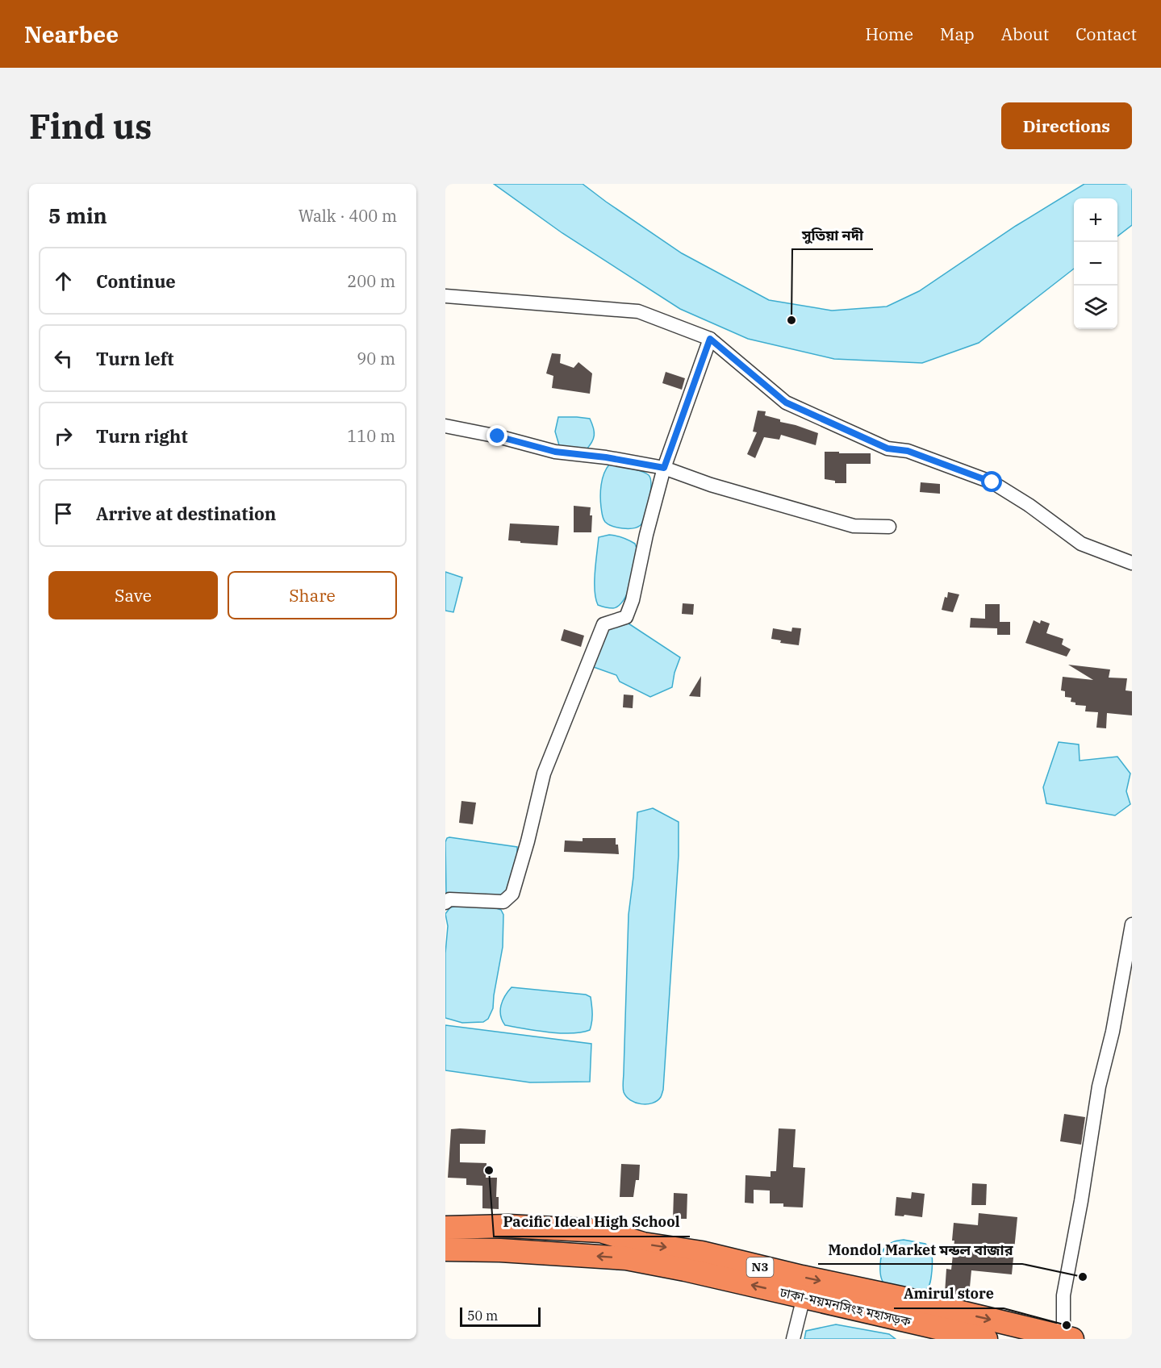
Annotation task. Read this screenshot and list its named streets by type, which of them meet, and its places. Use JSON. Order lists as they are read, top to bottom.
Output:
{
  "streets": {
    "highway": ["N3", "ঢাকা-ময়মনসিংহ মহাসড়ক"]
  },
  "places": [
    "সুতিয়া নদী",
    "Pacific Ideal High School",
    "Mondol Market মন্ডল বাজার",
    "Amirul store"
  ],
  "scale_bar": "50 m",
  "page": {
    "header": "Nearbee",
    "nav": [
      "Home",
      "Map",
      "About",
      "Contact"
    ],
    "buttons": [
      "Directions",
      ["Save", "Share"]
    ],
    "title": "Find us",
    "heading": ["5 min", "Walk · 400 m"],
    "map_buttons": ["+", "−"],
    "list": [
      ["Continue", "200 m"],
      ["Turn left", "90 m"],
      ["Turn right", "110 m"],
      "Arrive at destination"
    ],
    "scale": "50 m"
  }
}
